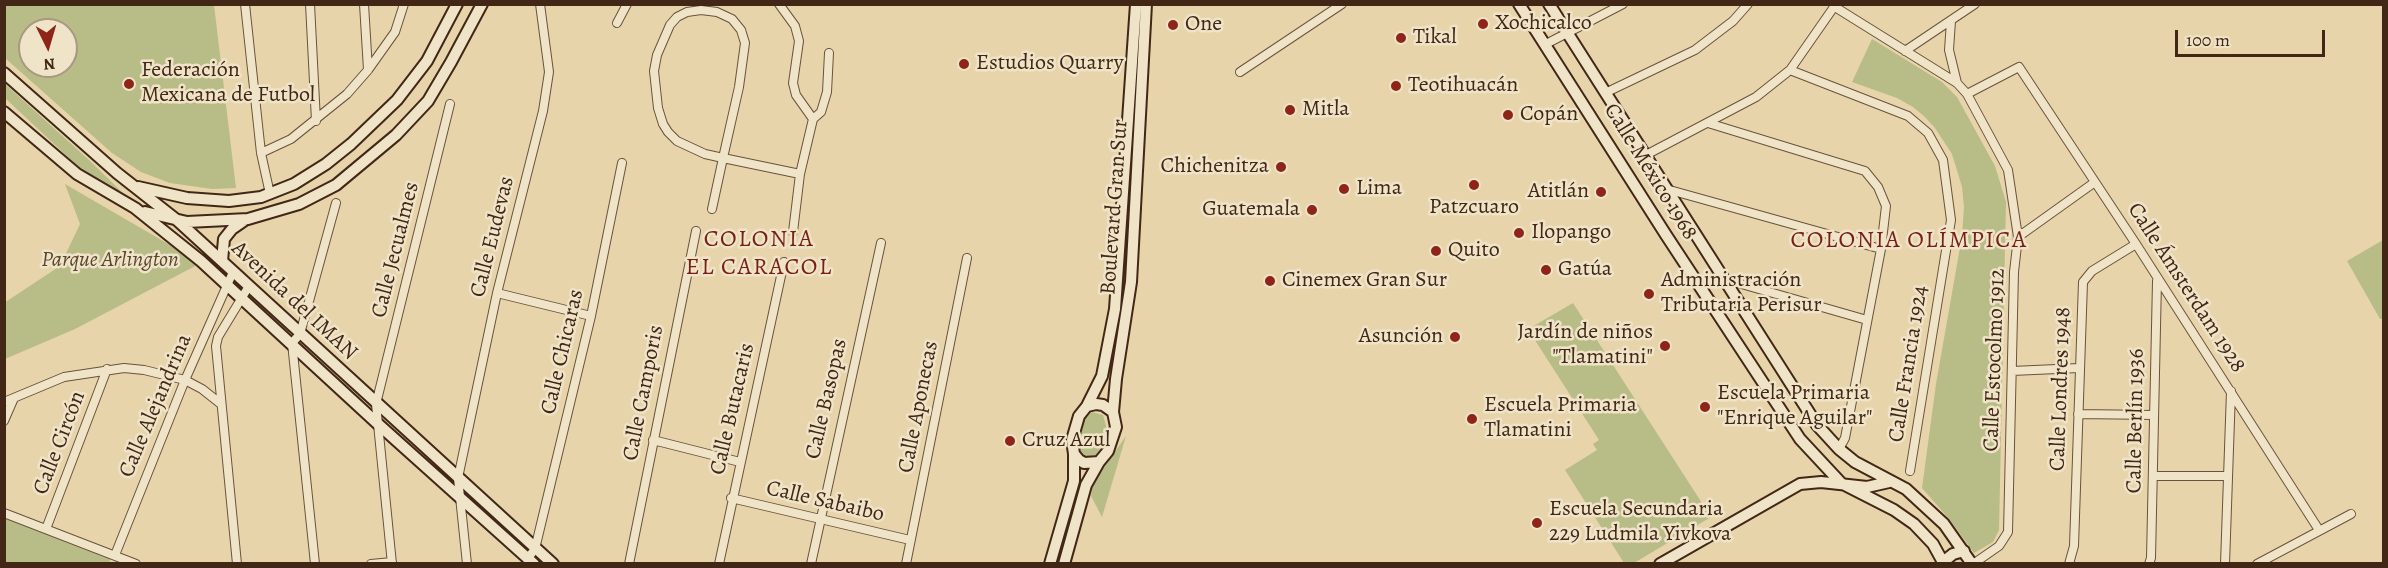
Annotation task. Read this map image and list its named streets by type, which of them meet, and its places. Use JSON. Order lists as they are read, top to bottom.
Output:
{
  "streets": {
    "street": [
      "Calle México 1968",
      "Boulevard Gran Sur",
      "Calle Eudevas",
      "Calle Jecualmes",
      "Calle Ámsterdam 1928",
      "Avenida del IMAN",
      "Calle Chicaras",
      "Calle Estocolmo 1912",
      "Calle Francia 1924",
      "Calle Londres 1948",
      "Calle Camporis",
      "Calle Basopas",
      "Calle Alejandrina",
      "Calle Aponecas",
      "Calle Butacaris",
      "Calle Berlín 1936",
      "Calle Circón",
      "Calle Sabaibo"
    ]
  },
  "crossings": [
    ["Calle México 1968", "Calle Estocolmo 1912"],
    ["Calle Eudevas", "Avenida del IMAN"],
    ["Calle Jecualmes", "Avenida del IMAN"],
    ["Calle Ámsterdam 1928", "Calle Estocolmo 1912"],
    ["Calle Ámsterdam 1928", "Calle Londres 1948"],
    ["Calle Ámsterdam 1928", "Calle Berlín 1936"],
    ["Avenida del IMAN", "Calle Chicaras"],
    ["Avenida del IMAN", "Calle Alejandrina"],
    ["Calle Basopas", "Calle Sabaibo"],
    ["Calle Aponecas", "Calle Sabaibo"],
    ["Calle Butacaris", "Calle Sabaibo"]
  ],
  "districts": ["COLONIA EL CARACOL", "COLONIA OLÍMPICA"],
  "parks": ["Parque Arlington"],
  "places": [
    "Xochicalco",
    "One",
    "Tikal",
    "Estudios Quarry",
    "Federación Mexicana de Futbol",
    "Teotihuacán",
    "Mitla",
    "Copán",
    "Chichenitza",
    "Patzcuaro",
    "Lima",
    "Atitlán",
    "Guatemala",
    "Ilopango",
    "Quito",
    "Gatúa",
    "Cinemex Gran Sur",
    "Administración Tributaria Perisur",
    "Asunción",
    "Jardín de niños \"Tlamatini\"",
    "Escuela Primaria \"Enrique Aguilar\"",
    "Escuela Primaria Tlamatini",
    "Cruz Azul",
    "Escuela Secundaria 229 Ludmila Yivkova"
  ],
  "scale_bar": "100 m",
  "north": "bottom"
}
